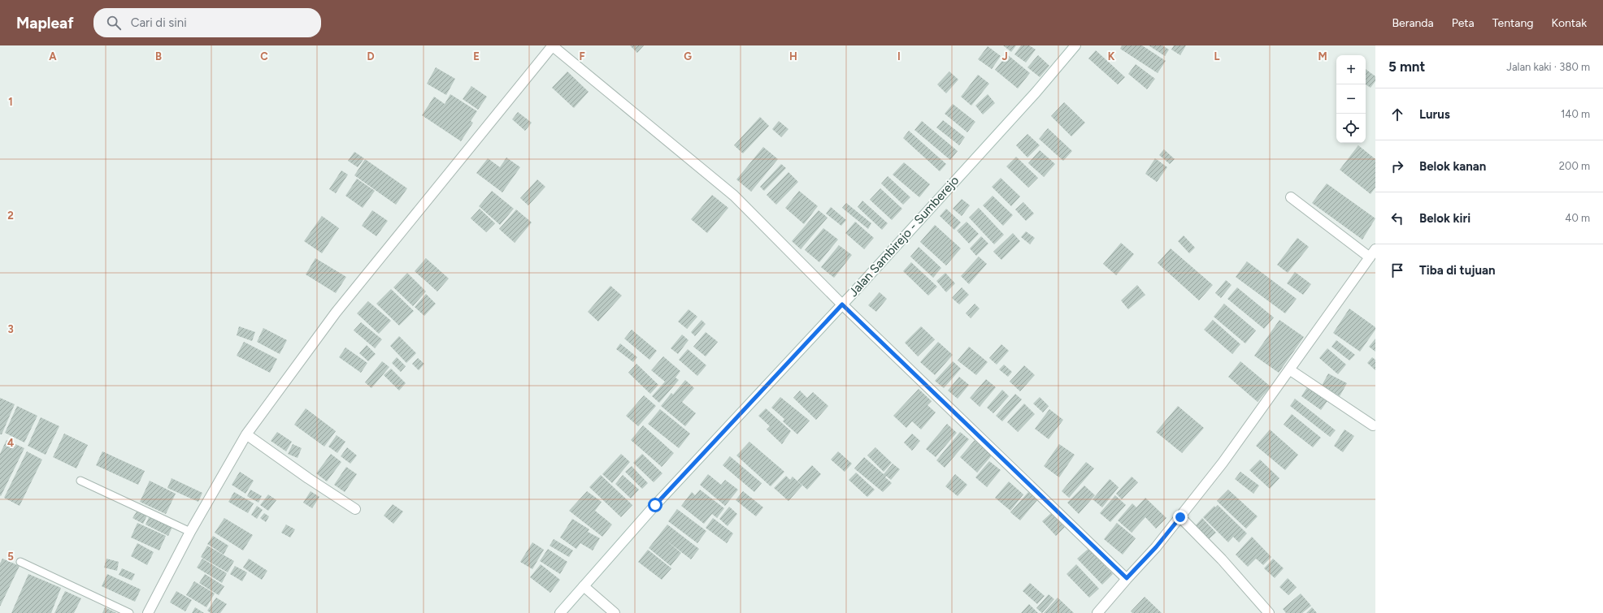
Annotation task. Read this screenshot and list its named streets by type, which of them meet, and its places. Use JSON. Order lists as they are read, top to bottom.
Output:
{
  "streets": {
    "street": ["Jalan Sambirejo - Sumberejo"]
  },
  "page": {
    "header": "Mapleaf",
    "search": "Cari di sini",
    "nav": [
      "Beranda",
      "Peta",
      "Tentang",
      "Kontak"
    ],
    "heading": ["5 mnt", "Jalan kaki · 380 m"],
    "map_buttons": ["+", "−"],
    "list": [
      ["Lurus", "140 m"],
      ["Belok kanan", "200 m"],
      ["Belok kiri", "40 m"],
      "Tiba di tujuan"
    ]
  },
  "grid": {
    "columns": [
      "A",
      "B",
      "C",
      "D",
      "E",
      "F",
      "G",
      "H",
      "I",
      "J",
      "K",
      "L",
      "M"
    ],
    "rows": [
      "1",
      "2",
      "3",
      "4",
      "5"
    ]
  }
}
